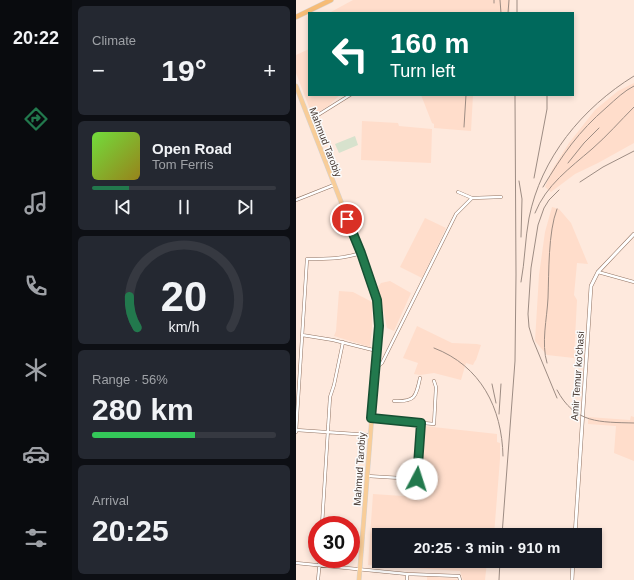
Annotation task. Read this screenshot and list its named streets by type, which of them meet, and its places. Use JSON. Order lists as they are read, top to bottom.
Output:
{
  "streets": {
    "main road": ["Mahmud Tarobiy"],
    "street": ["Amir Temur ko'chasi"]
  },
  "page": {
    "tabs": "20:22",
    "tile": [
      "Climate",
      ["Range · 56%", "280 km"],
      ["Arrival", "20:25"]
    ],
    "turn": ["160 m", "Turn left"],
    "heat": ["−", "19°", "+"],
    "song": ["Open Road", "Tom Ferris"],
    "limit": "30",
    "trip": "20:25 · 3 min · 910 m",
    "gauge": ["20", "km/h"]
  }
}
